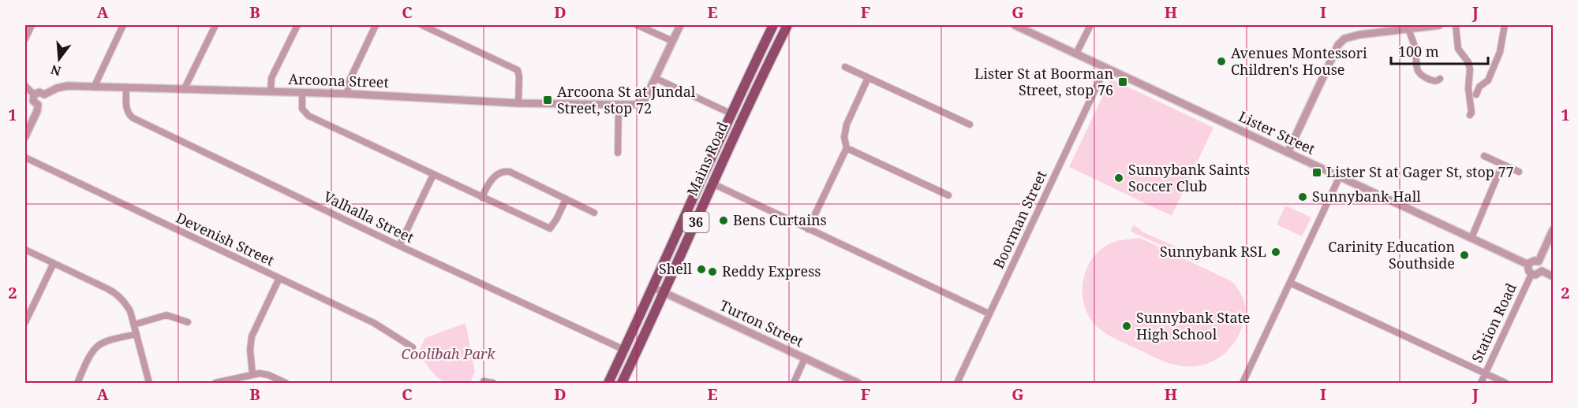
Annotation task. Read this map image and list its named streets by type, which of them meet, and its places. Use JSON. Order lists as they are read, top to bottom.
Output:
{
  "streets": {
    "main road": ["Mains Road", "36"],
    "street": [
      "Arcoona Street",
      "Lister Street",
      "Valhalla Street",
      "Boorman Street",
      "Devenish Street",
      "Station Road",
      "Turton Street"
    ]
  },
  "crossings": [
    ["Arcoona Street", "Valhalla Street"],
    ["Lister Street", "Boorman Street"],
    ["Lister Street", "Station Road"],
    ["Mains Road", "Valhalla Street"],
    ["Mains Road", "Turton Street"]
  ],
  "parks": ["Coolibah Park"],
  "places": {
    "other": [
      "Avenues Montessori Children's House",
      "Sunnybank Saints Soccer Club",
      "Sunnybank Hall",
      "Bens Curtains",
      "Sunnybank RSL",
      "Carinity Education Southside",
      "Shell",
      "Reddy Express",
      "Sunnybank State High School"
    ],
    "transit": ["Lister St at Boorman Street, stop 76", "Arcoona St at Jundal Street, stop 72", "Lister St at Gager St, stop 77"]
  },
  "scale_bar": "100 m",
  "north": "bottom",
  "grid": {
    "columns": [
      "A",
      "B",
      "C",
      "D",
      "E",
      "F",
      "G",
      "H",
      "I",
      "J"
    ],
    "rows": ["1", "2"]
  }
}
